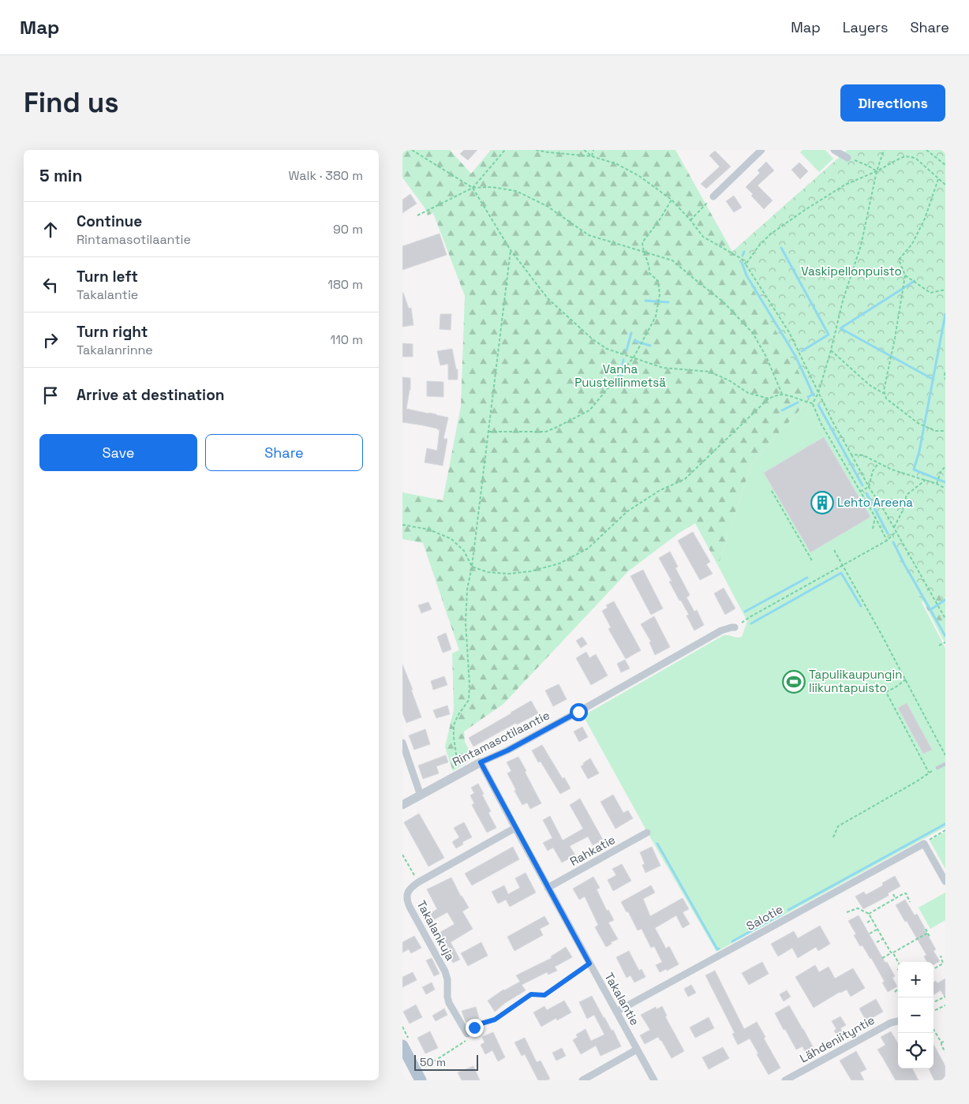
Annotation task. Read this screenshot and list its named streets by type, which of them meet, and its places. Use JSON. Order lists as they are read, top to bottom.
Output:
{
  "streets": {
    "street": [
      "Rintamasotilaantie",
      "Rahkatie",
      "Salotie",
      "Takalankuja",
      "Takalantie",
      "Lähdeniityntie"
    ]
  },
  "crossings": [
    ["Rintamasotilaantie", "Takalantie"],
    ["Rahkatie", "Takalantie"],
    ["Salotie", "Takalantie"],
    ["Takalankuja", "Takalantie"]
  ],
  "parks": ["Vaskipellonpuisto", "Vanha Puustellinmetsä"],
  "places": {
    "building": ["Lehto Areena"],
    "sports": ["Tapulikaupungin liikuntapuisto"]
  },
  "scale_bar": "50 m",
  "page": {
    "header": "Map",
    "nav": ["Map", "Layers", "Share"],
    "buttons": [
      "Directions",
      ["Save", "Share"]
    ],
    "title": "Find us",
    "heading": ["5 min", "Walk · 380 m"],
    "list": [
      ["Continue", "Rintamasotilaantie", "90 m"],
      ["Turn left", "Takalantie", "180 m"],
      ["Turn right", "Takalanrinne", "110 m"],
      "Arrive at destination"
    ],
    "map_buttons": ["+", "−"],
    "scale": "50 m"
  }
}
